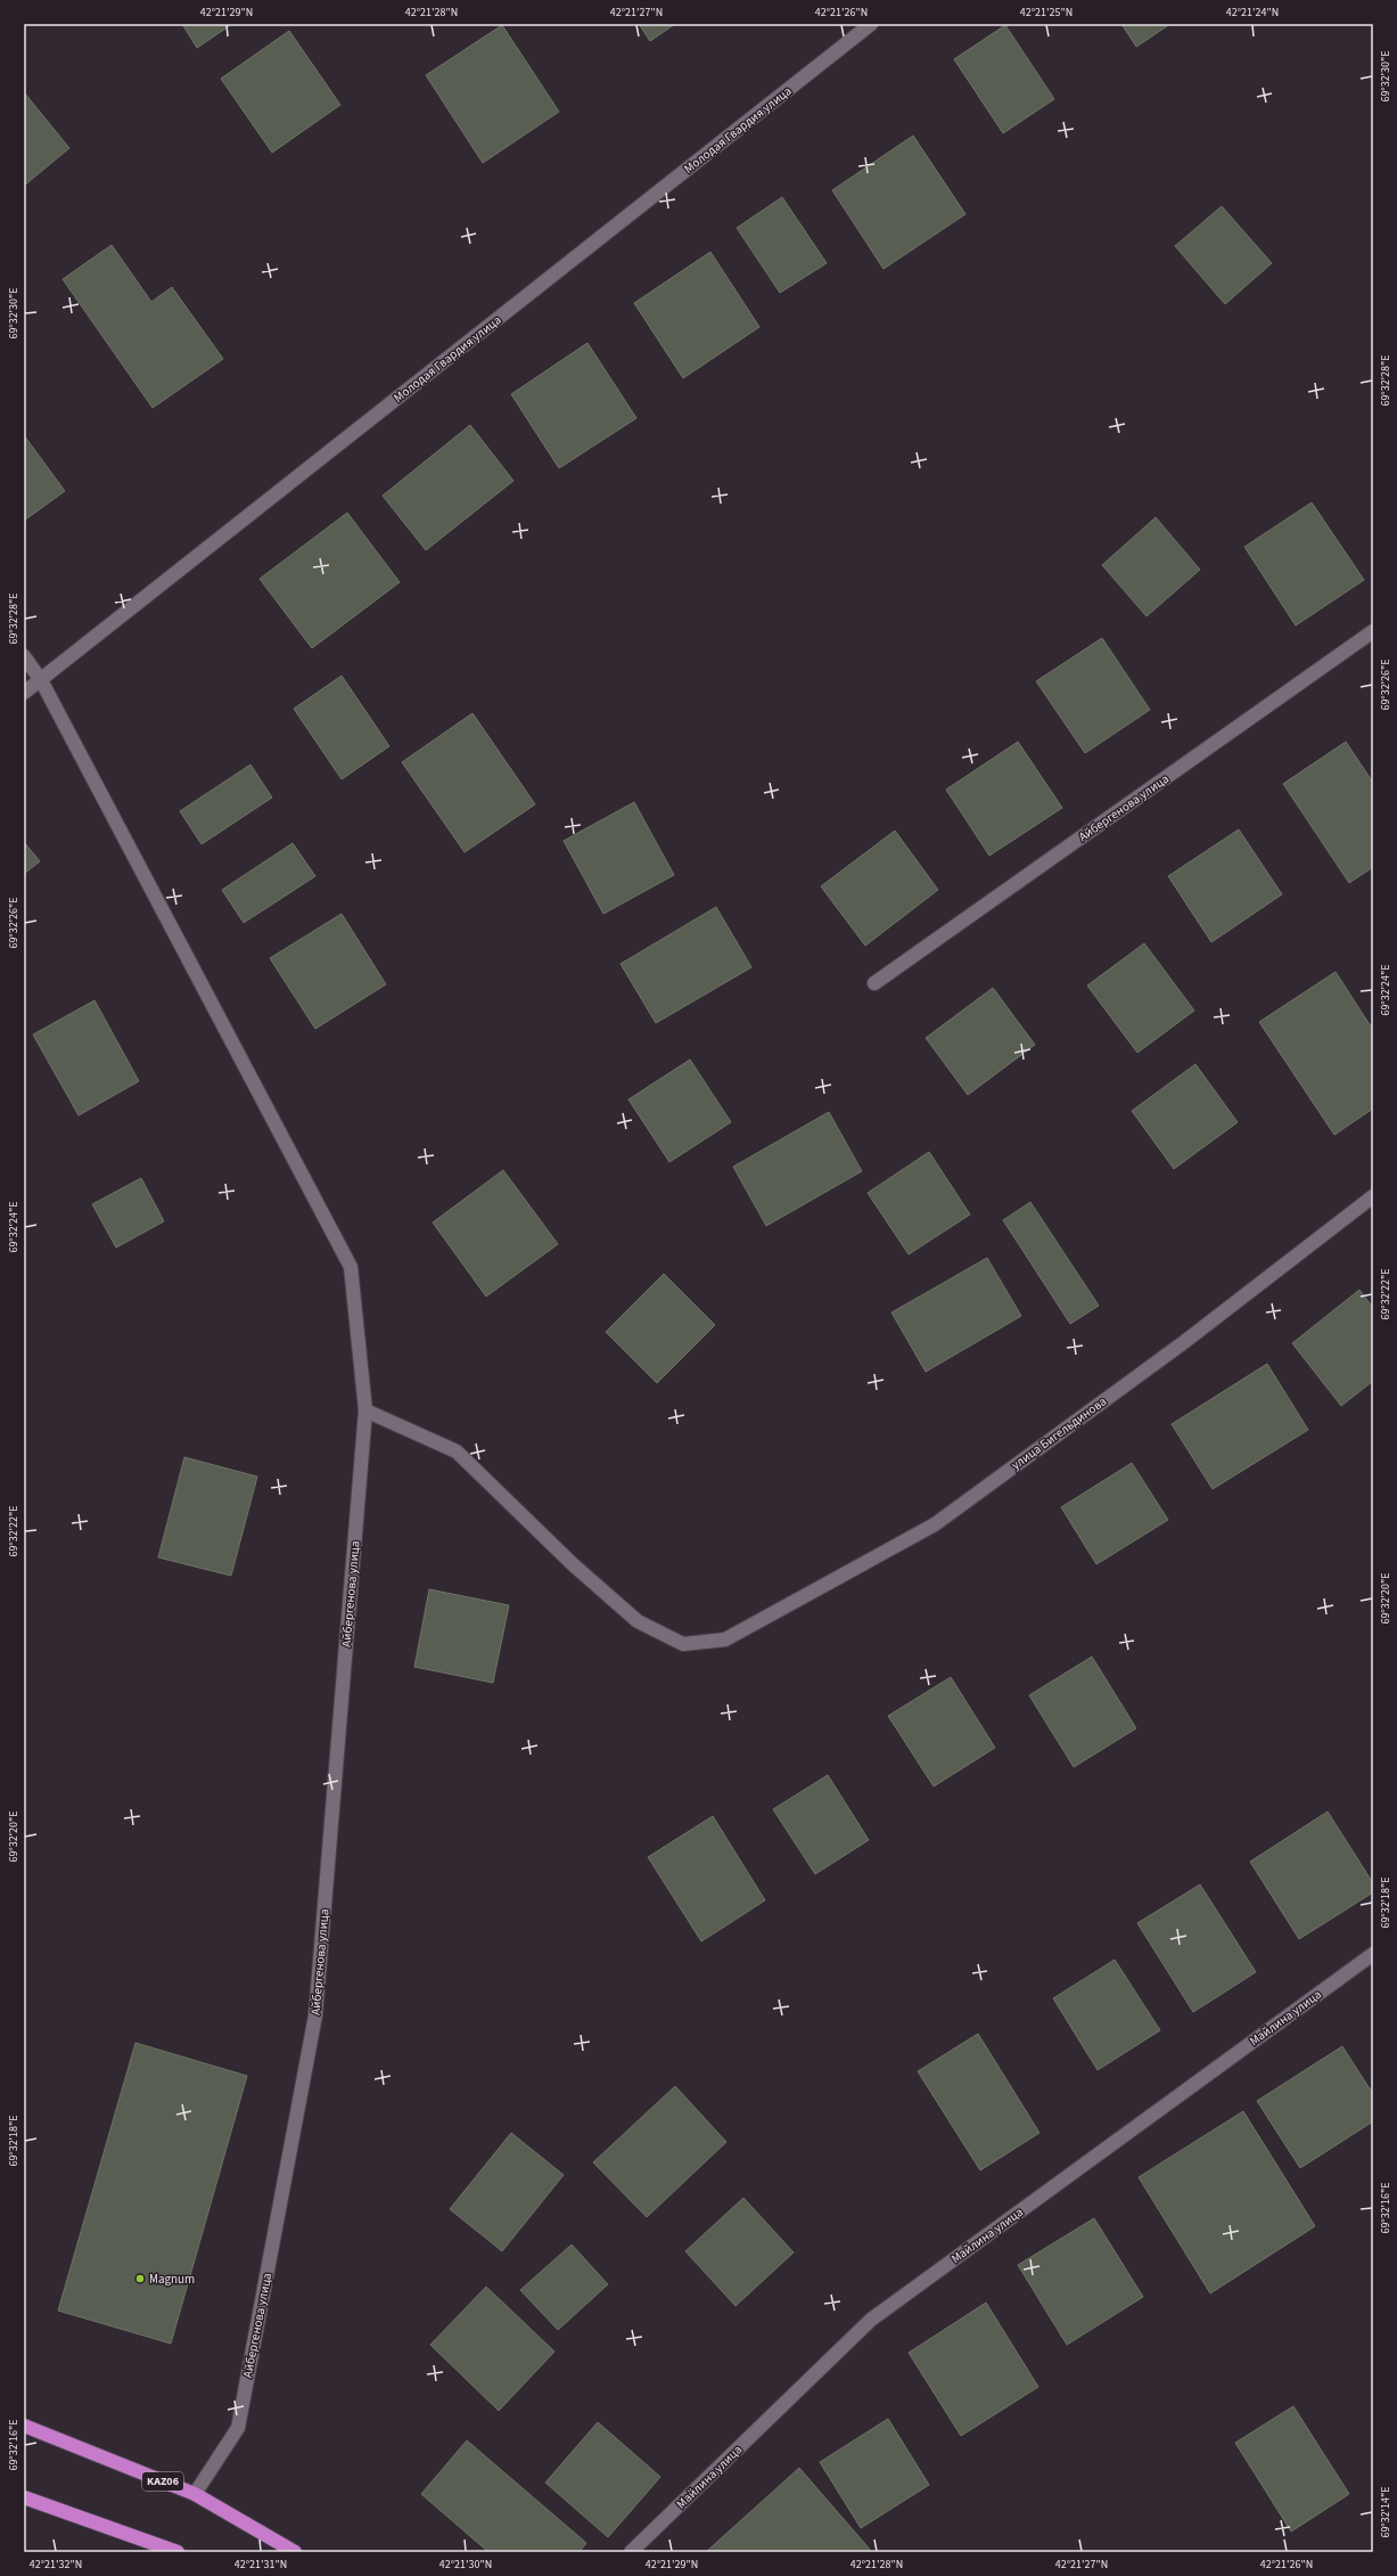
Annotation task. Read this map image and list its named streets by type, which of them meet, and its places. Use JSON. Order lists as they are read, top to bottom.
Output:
{
  "streets": {
    "highway": ["KАZ06"],
    "street": [
      "Молодая Гвардия улица",
      "Айбергенова улица",
      "улица Бигельдинова",
      "Майлина улица"
    ]
  },
  "crossings": [
    ["Молодая Гвардия улица", "Айбергенова улица"],
    ["Айбергенова улица", "улица Бигельдинова"],
    ["Айбергенова улица", "KАZ06"]
  ],
  "places": ["Magnum"],
  "coordinates": [
    "42°21'29\"N",
    "42°21'28\"N",
    "42°21'27\"N",
    "42°21'26\"N",
    "42°21'25\"N",
    "42°21'24\"N",
    "69°32'30\"E",
    "69°32'28\"E",
    "69°32'26\"E",
    "69°32'24\"E",
    "69°32'22\"E",
    "69°32'20\"E",
    "69°32'18\"E",
    "69°32'16\"E",
    "69°32'14\"E",
    "42°21'32\"N",
    "42°21'31\"N",
    "42°21'30\"N"
  ]
}
